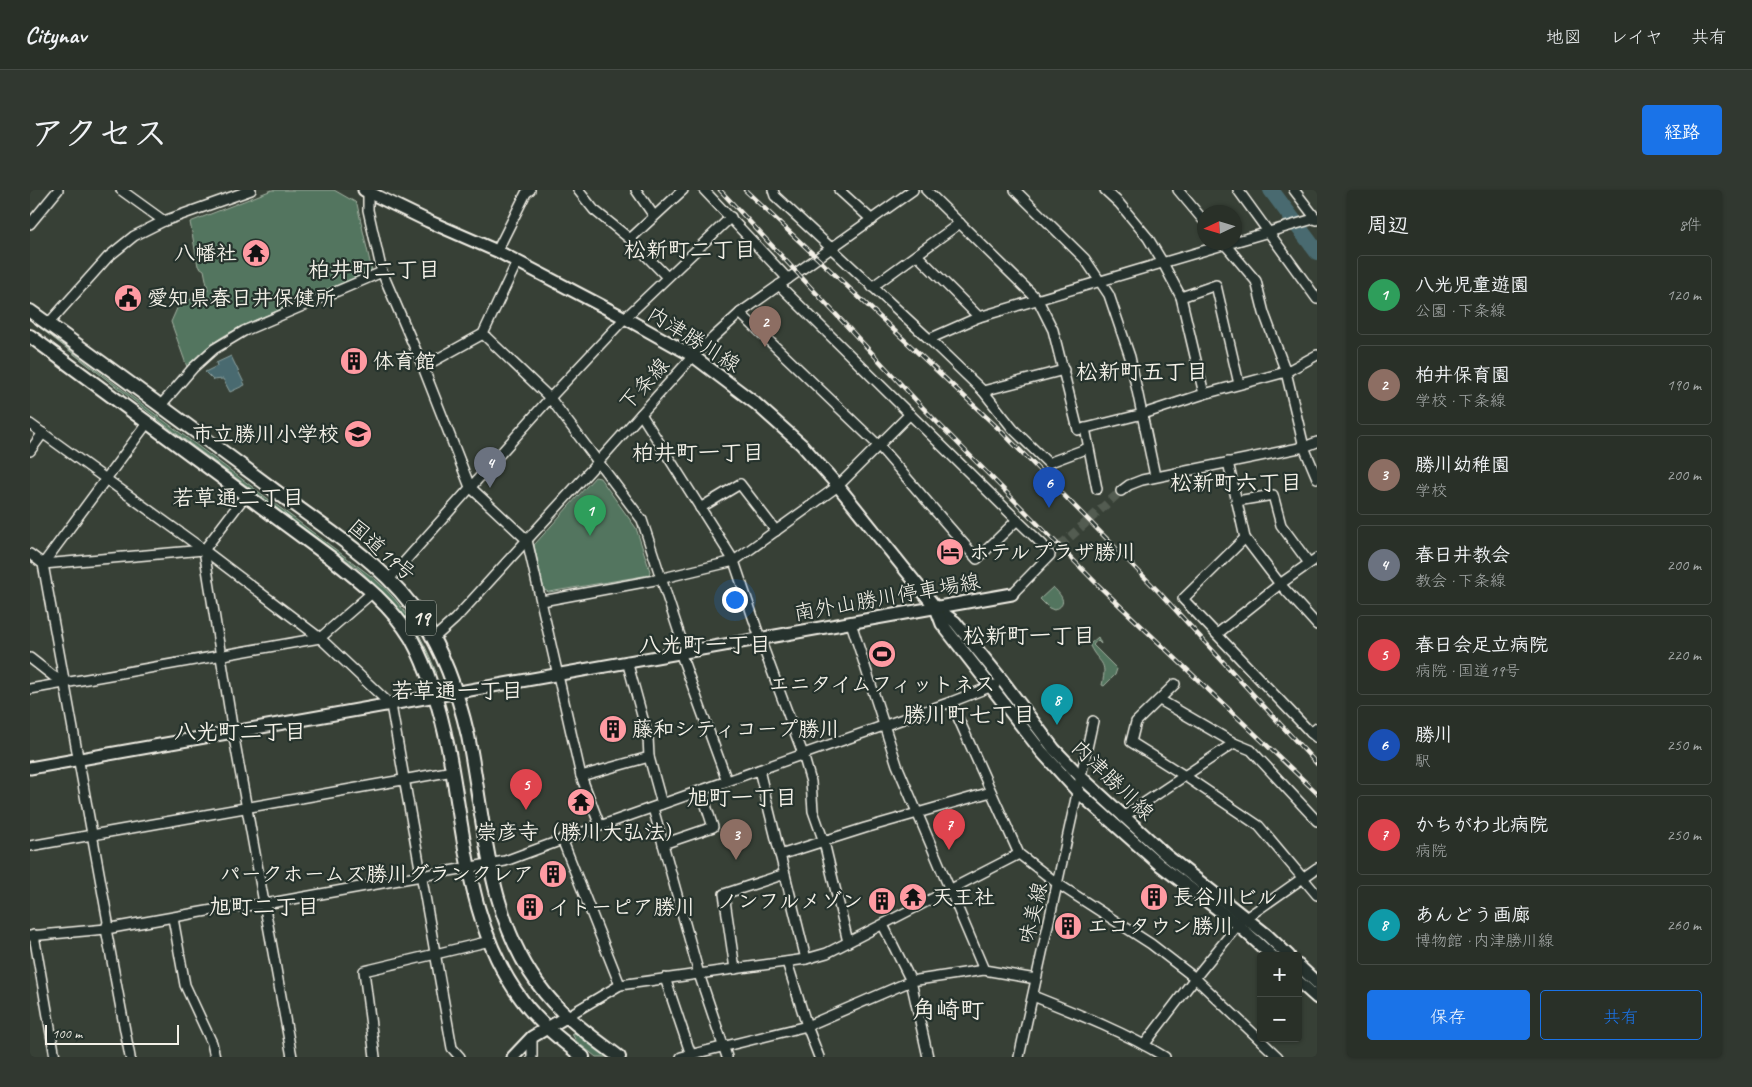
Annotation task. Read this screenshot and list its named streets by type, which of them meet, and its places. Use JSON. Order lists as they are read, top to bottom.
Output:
{
  "streets": {
    "highway": ["国道19号", "19"],
    "main road": ["内津勝川線", "南外山勝川停車場線"],
    "street": ["下条線", "味美線"]
  },
  "crossings": [
    ["内津勝川線", "下条線"],
    ["内津勝川線", "南外山勝川停車場線"],
    ["内津勝川線", "味美線"],
    ["下条線", "国道19号"],
    ["国道19号", "南外山勝川停車場線"]
  ],
  "districts": [
    "松新町二丁目",
    "柏井町二丁目",
    "松新町五丁目",
    "柏井町一丁目",
    "松新町六丁目",
    "若草通二丁目",
    "松新町一丁目",
    "八光町一丁目",
    "若草通一丁目",
    "勝川町七丁目",
    "八光町二丁目",
    "旭町一丁目",
    "旭町二丁目",
    "角崎町"
  ],
  "places": {
    "temple": ["八幡社", "崇彦寺（勝川大弘法）", "天王社"],
    "public building": ["愛知県春日井保健所"],
    "building": [
      "体育館",
      "藤和シティコープ勝川",
      "パークホームズ勝川グランクレア",
      "長谷川ビル",
      "ノンフルメゾン",
      "イトーピア勝川",
      "エコタウン勝川"
    ],
    "school or university": ["市立勝川小学校"],
    "hotel": ["ホテルプラザ勝川"],
    "sports": ["エニタイムフィットネス"]
  },
  "scale_bar": "100 m",
  "north": "left",
  "page": {
    "header": "Citynav",
    "nav": ["地図", "レイヤ", "共有"],
    "title": "アクセス",
    "buttons": [
      "経路",
      ["保存", "共有"]
    ],
    "heading": ["周辺", "8件"],
    "list": [
      {
        "mark": "1",
        "name": "八光児童遊園",
        "note": "公園 · 下条線",
        "value": "120 m"
      },
      {
        "mark": "2",
        "name": "柏井保育園",
        "note": "学校 · 下条線",
        "value": "190 m"
      },
      {
        "mark": "3",
        "name": "勝川幼稚園",
        "note": "学校",
        "value": "200 m"
      },
      {
        "mark": "4",
        "name": "春日井教会",
        "note": "教会 · 下条線",
        "value": "200 m"
      },
      {
        "mark": "5",
        "name": "春日会足立病院",
        "note": "病院 · 国道19号",
        "value": "220 m"
      },
      {
        "mark": "6",
        "name": "勝川",
        "note": "駅",
        "value": "250 m"
      },
      {
        "mark": "7",
        "name": "かちがわ北病院",
        "note": "病院",
        "value": "250 m"
      },
      {
        "mark": "8",
        "name": "あんどう画廊",
        "note": "博物館 · 内津勝川線",
        "value": "260 m"
      }
    ],
    "pins": [
      "2",
      "4",
      "6",
      "1",
      "8",
      "5",
      "7",
      "3"
    ],
    "map_buttons": ["+", "−"],
    "scale": "100 m"
  }
}
